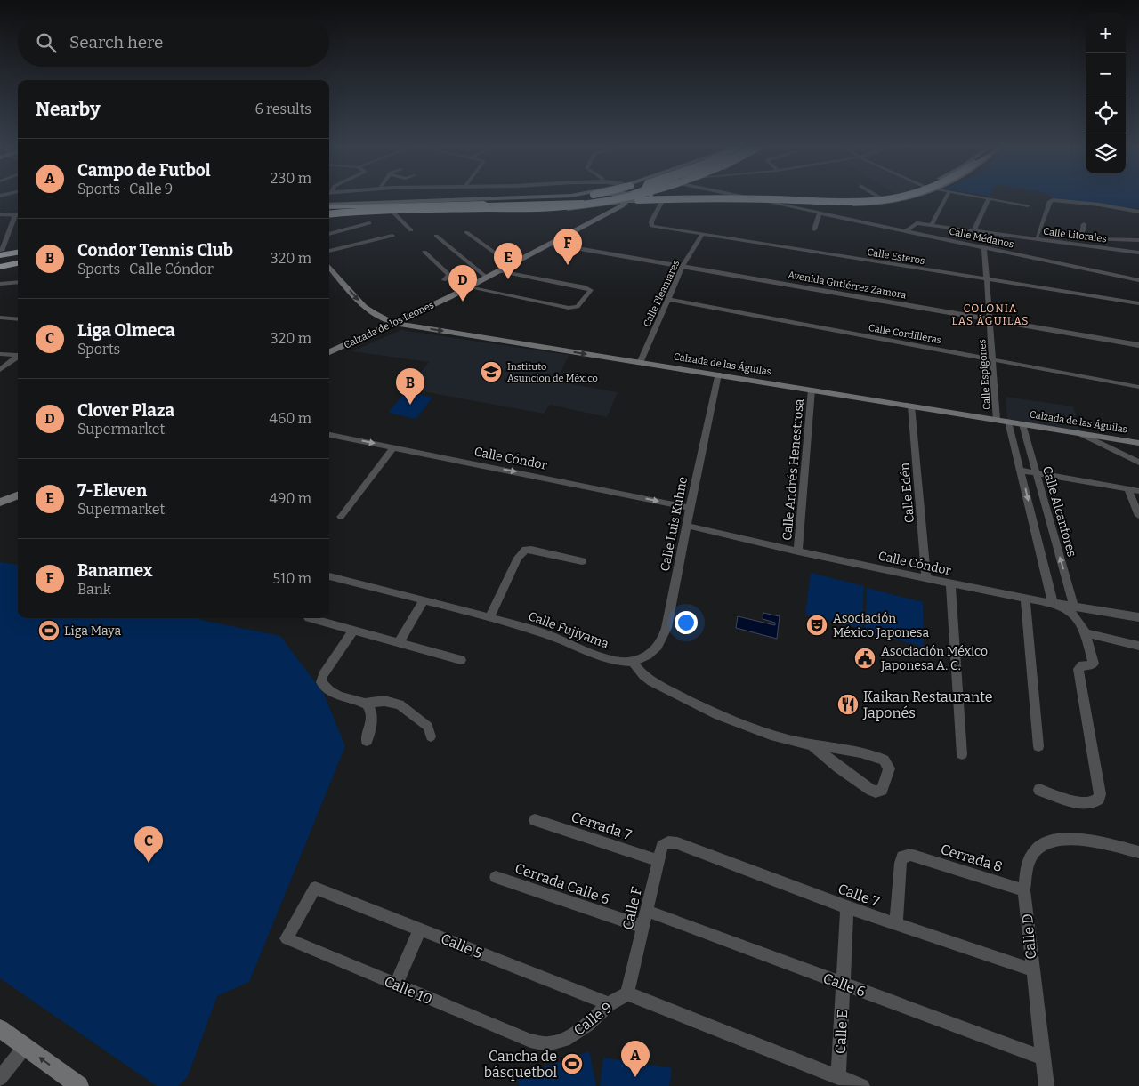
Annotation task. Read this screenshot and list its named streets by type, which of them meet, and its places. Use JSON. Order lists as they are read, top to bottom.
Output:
{
  "streets": {
    "main road": ["Calzada de los Leones", "Calzada de las Águilas"],
    "street": [
      "Calle Litorales",
      "Calle Médanos",
      "Calle Esteros",
      "Avenida Gutiérrez Zamora",
      "Calle Pleamares",
      "Calle Cordilleras",
      "Calle Espigones",
      "Calle Cóndor",
      "Calle Andrés Henestrosa",
      "Calle Edén",
      "Calle Alcanfores",
      "Calle Luis Kuhne",
      "Calle Fujiyama",
      "Cerrada 7",
      "Cerrada 8",
      "Cerrada Calle 6",
      "Calle 7",
      "Calle F",
      "Calle D",
      "Calle 5",
      "Calle 6",
      "Calle 10",
      "Calle 9",
      "Calle E"
    ]
  },
  "crossings": [
    ["Calle Litorales", "Calle Médanos"],
    ["Calle Médanos", "Calle Espigones"],
    ["Calle Esteros", "Calle Pleamares"],
    ["Calle Esteros", "Calle Espigones"],
    ["Avenida Gutiérrez Zamora", "Calle Pleamares"],
    ["Avenida Gutiérrez Zamora", "Calzada de los Leones"],
    ["Avenida Gutiérrez Zamora", "Calle Espigones"],
    ["Calle Pleamares", "Calle Cordilleras"],
    ["Calle Pleamares", "Calzada de las Águilas"],
    ["Calzada de los Leones", "Calzada de las Águilas"],
    ["Calle Cordilleras", "Calle Espigones"],
    ["Calzada de las Águilas", "Calle Espigones"],
    ["Calzada de las Águilas", "Calle Andrés Henestrosa"],
    ["Calzada de las Águilas", "Calle Edén"],
    ["Calzada de las Águilas", "Calle Alcanfores"],
    ["Calzada de las Águilas", "Calle Luis Kuhne"],
    ["Calle Cóndor", "Calle Andrés Henestrosa"],
    ["Calle Cóndor", "Calle Edén"],
    ["Calle Cóndor", "Calle Alcanfores"],
    ["Calle Cóndor", "Calle Luis Kuhne"],
    ["Calle Luis Kuhne", "Calle Fujiyama"],
    ["Cerrada 7", "Calle F"],
    ["Cerrada 8", "Calle 7"],
    ["Cerrada 8", "Calle D"],
    ["Cerrada Calle 6", "Calle F"],
    ["Calle 7", "Calle F"],
    ["Calle 7", "Calle D"],
    ["Calle 7", "Calle E"],
    ["Calle F", "Calle 6"],
    ["Calle F", "Calle 9"],
    ["Calle D", "Calle 6"],
    ["Calle 5", "Calle 10"],
    ["Calle 5", "Calle 9"],
    ["Calle 6", "Calle E"],
    ["Calle 10", "Calle 9"]
  ],
  "one_way": ["Calzada de las Águilas", "Calle Cóndor"],
  "districts": ["COLONIA LAS ÁGUILAS"],
  "places": {
    "school or university": ["Instituto Asuncion de México"],
    "theatre": ["Asociación México Japonesa"],
    "sports": ["Liga Maya", "Cancha de básquetbol"],
    "public building": ["Asociación México Japonesa A. C."],
    "restaurant": ["Kaikan Restaurante Japonés"]
  },
  "page": {
    "map_buttons": ["+", "−"],
    "search": "Search here",
    "heading": ["Nearby", "6 results"],
    "list": [
      {
        "mark": "A",
        "name": "Campo de Futbol",
        "note": "Sports · Calle 9",
        "value": "230 m"
      },
      {
        "mark": "B",
        "name": "Condor Tennis Club",
        "note": "Sports · Calle Cóndor",
        "value": "320 m"
      },
      {
        "mark": "C",
        "name": "Liga Olmeca",
        "note": "Sports",
        "value": "320 m"
      },
      {
        "mark": "D",
        "name": "Clover Plaza",
        "note": "Supermarket",
        "value": "460 m"
      },
      {
        "mark": "E",
        "name": "7-Eleven",
        "note": "Supermarket",
        "value": "490 m"
      },
      {
        "mark": "F",
        "name": "Banamex",
        "note": "Bank",
        "value": "510 m"
      }
    ],
    "pins": [
      "F",
      "E",
      "D",
      "B",
      "C",
      "A"
    ]
  }
}
